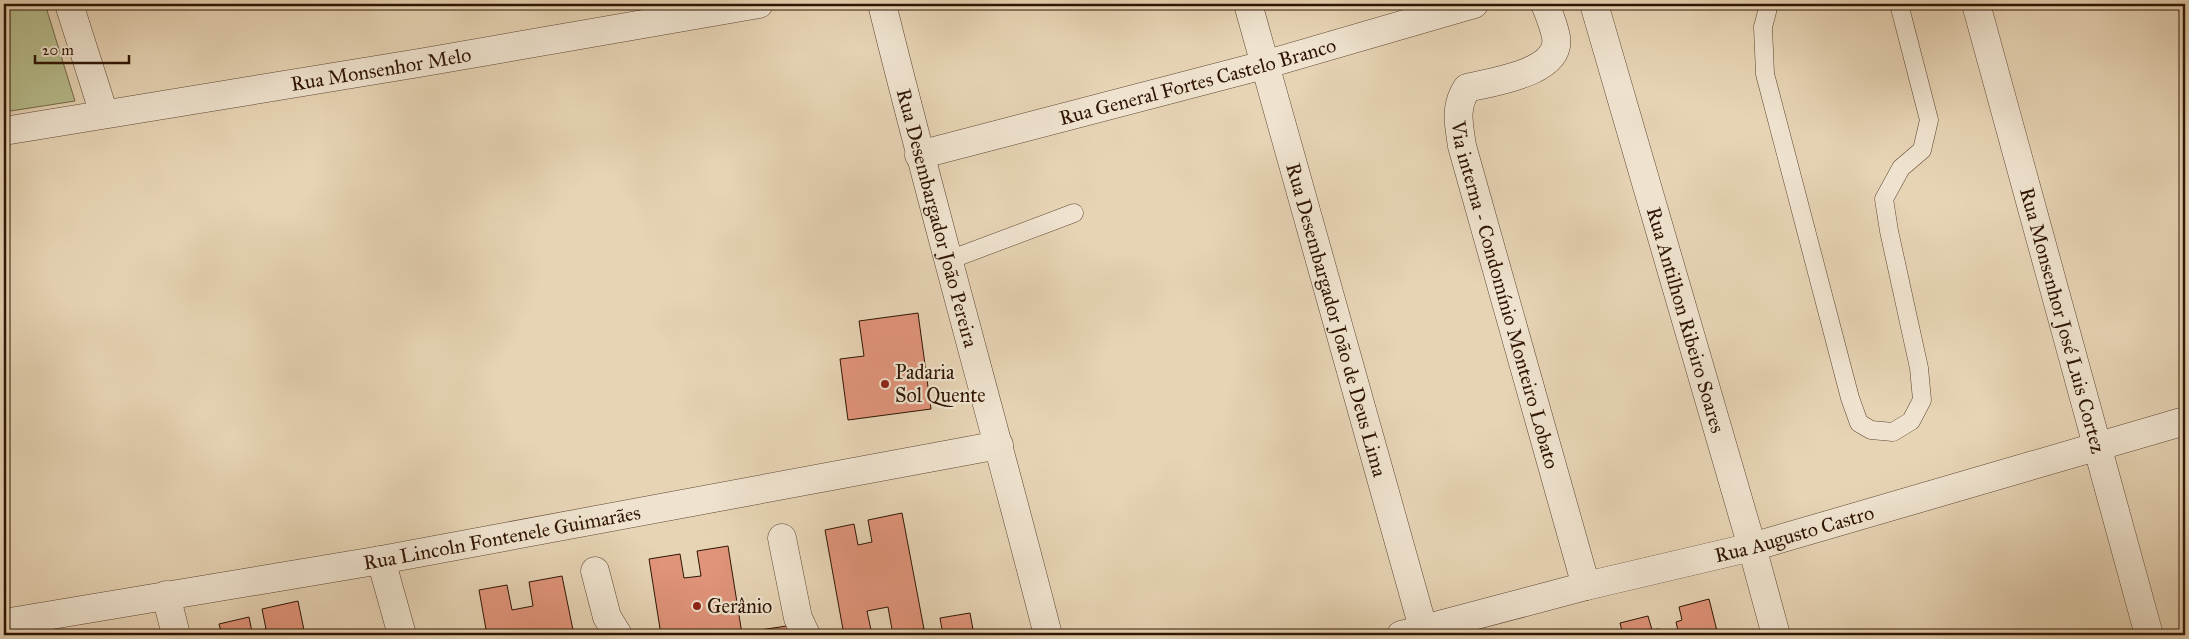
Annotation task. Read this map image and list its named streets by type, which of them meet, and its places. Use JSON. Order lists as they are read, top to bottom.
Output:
{
  "streets": {
    "street": [
      "Rua Monsenhor Melo",
      "Rua General Fortes Castelo Branco",
      "Rua Desembargador João Pereira",
      "Via interna - Condomínio Monteiro Lobato",
      "Rua Antilhon Ribeiro Soares",
      "Rua Desembargador João de Deus Lima",
      "Rua Monsenhor José Luis Cortez",
      "Rua Augusto Castro",
      "Rua Lincoln Fontenele Guimarães"
    ]
  },
  "crossings": [
    ["Rua General Fortes Castelo Branco", "Rua Desembargador João Pereira"],
    ["Rua General Fortes Castelo Branco", "Rua Desembargador João de Deus Lima"],
    ["Rua Desembargador João Pereira", "Rua Lincoln Fontenele Guimarães"],
    ["Via interna - Condomínio Monteiro Lobato", "Rua Augusto Castro"],
    ["Rua Antilhon Ribeiro Soares", "Rua Augusto Castro"],
    ["Rua Desembargador João de Deus Lima", "Rua Augusto Castro"],
    ["Rua Monsenhor José Luis Cortez", "Rua Augusto Castro"]
  ],
  "places": ["Padaria Sol Quente", "Gerânio"],
  "scale_bar": "20 m"
}
